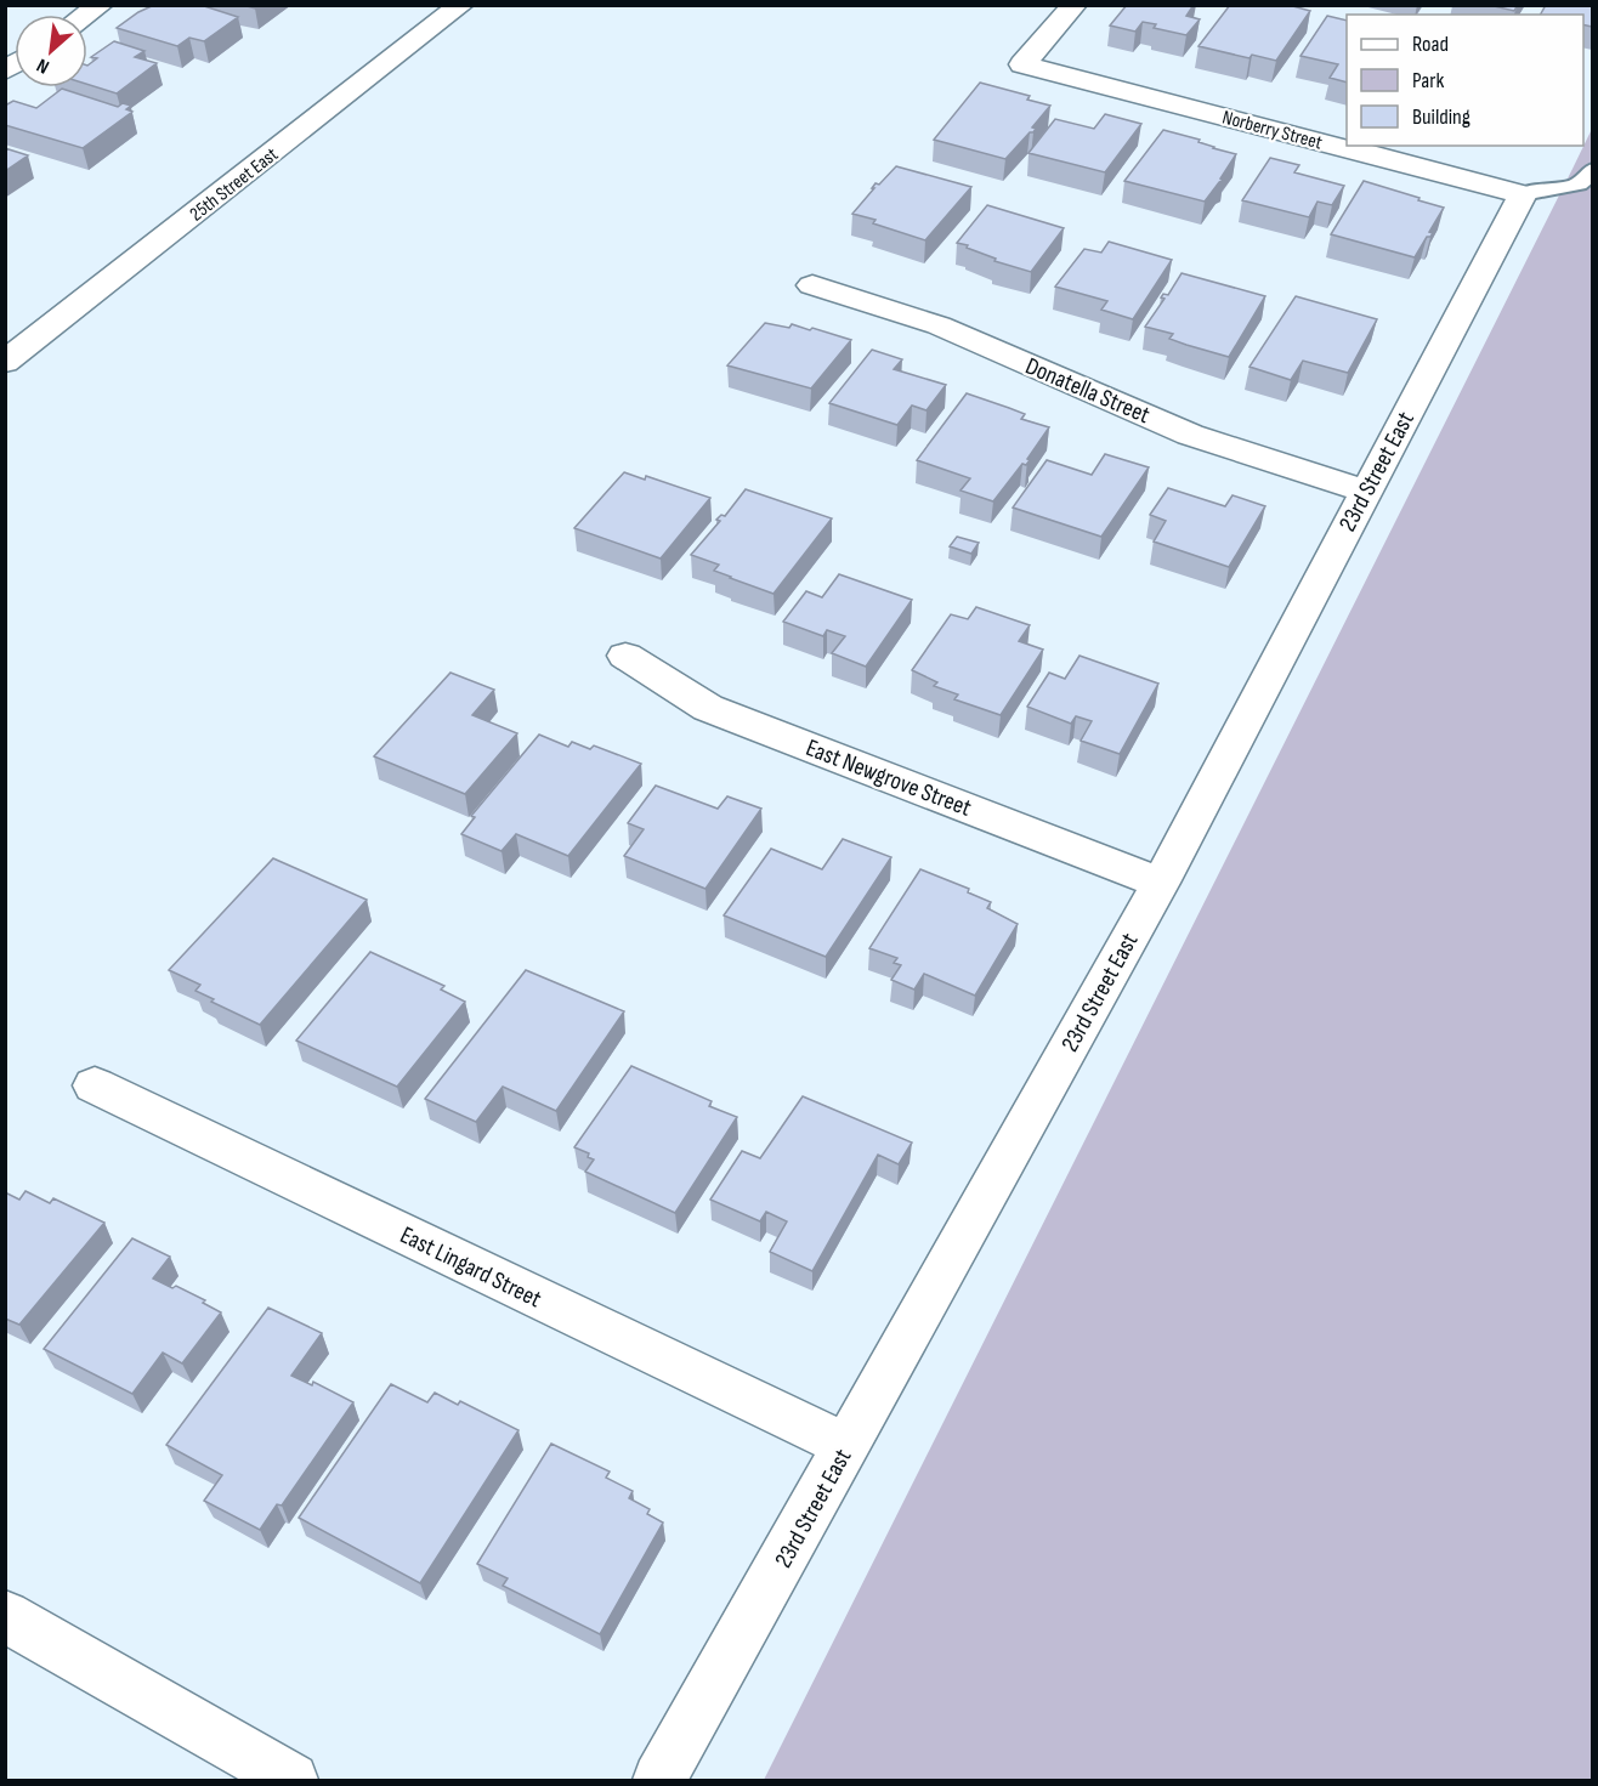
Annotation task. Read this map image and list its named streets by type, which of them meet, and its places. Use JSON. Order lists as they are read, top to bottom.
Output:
{
  "streets": {
    "street": [
      "Norberry Street",
      "25th Street East",
      "Donatella Street",
      "23rd Street East",
      "East Newgrove Street",
      "East Lingard Street"
    ]
  },
  "crossings": [
    ["Norberry Street", "23rd Street East"],
    ["Donatella Street", "23rd Street East"],
    ["23rd Street East", "East Newgrove Street"],
    ["23rd Street East", "East Lingard Street"]
  ],
  "legend": ["Road", "Park", "Building"],
  "north": "bottom left"
}
